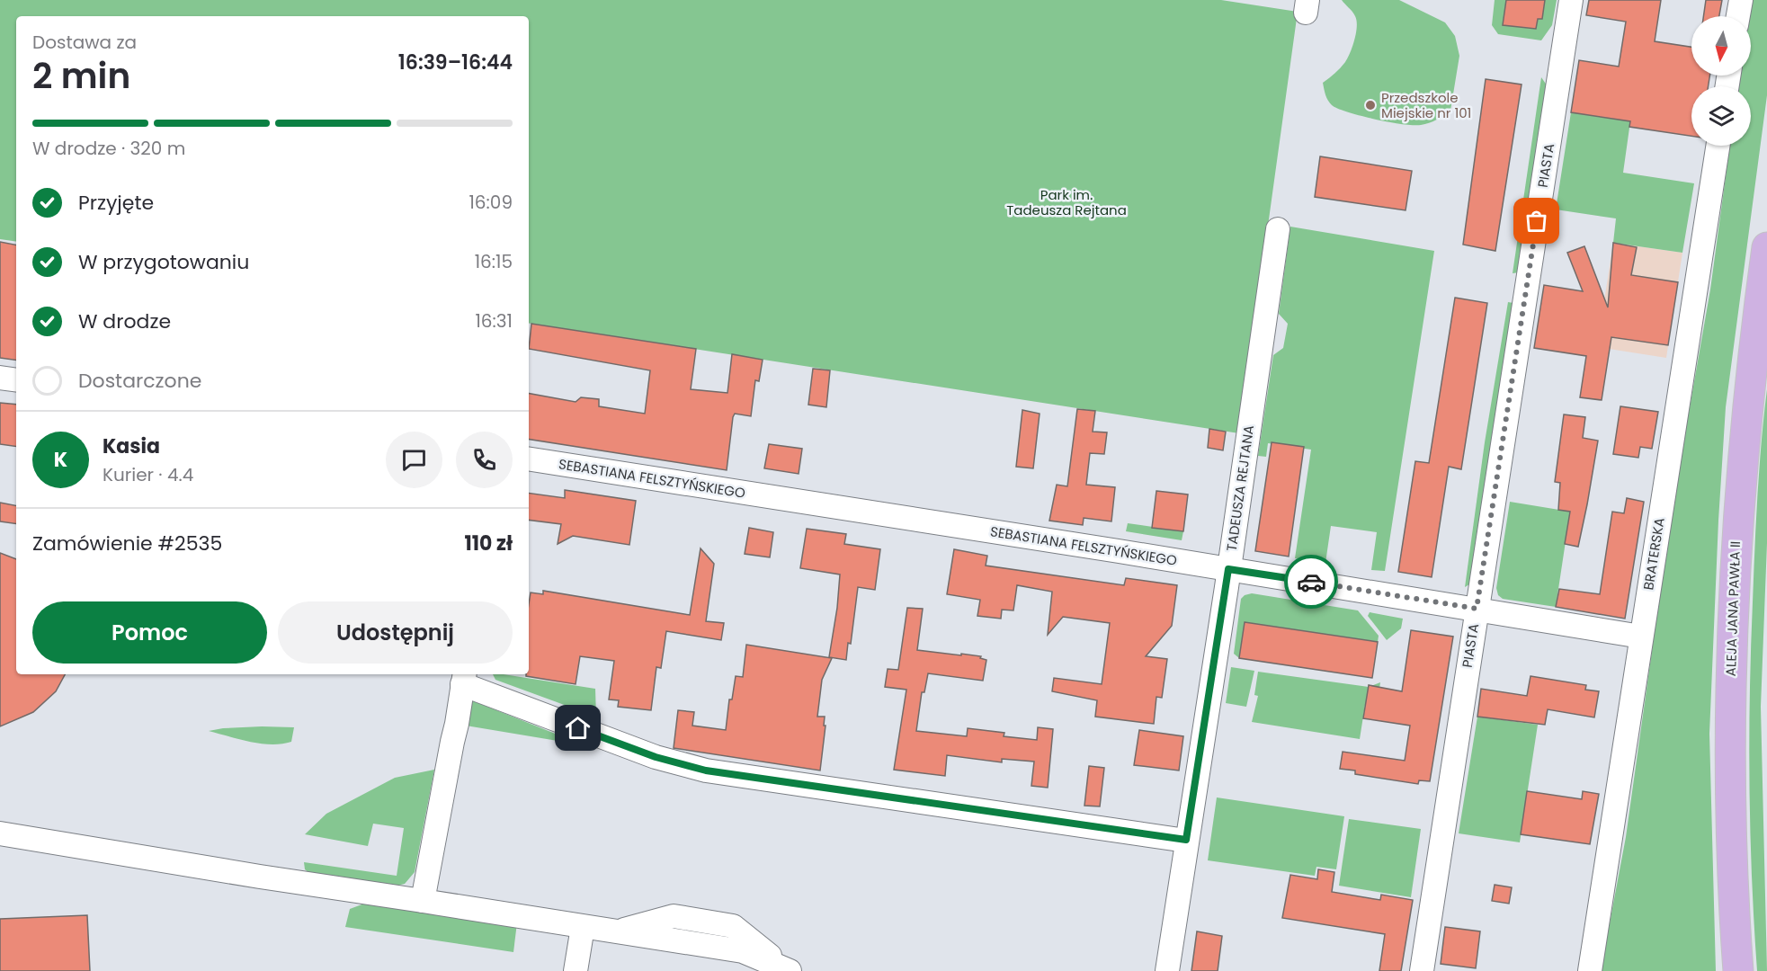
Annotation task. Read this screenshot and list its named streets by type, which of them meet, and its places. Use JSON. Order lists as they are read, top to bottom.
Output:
{
  "streets": {
    "main road": ["ALEJA JANA PAWŁA II"],
    "street": [
      "PIASTA",
      "SEBASTIANA FELSZTYŃSKIEGO",
      "TADEUSZA REJTANA",
      "BRATERSKA"
    ]
  },
  "crossings": [
    ["PIASTA", "SEBASTIANA FELSZTYŃSKIEGO"],
    ["SEBASTIANA FELSZTYŃSKIEGO", "TADEUSZA REJTANA"],
    ["SEBASTIANA FELSZTYŃSKIEGO", "BRATERSKA"]
  ],
  "parks": ["Park im. Tadeusza Rejtana"],
  "places": ["Przedszkole Miejskie nr 101"],
  "north": "bottom",
  "page": {
    "heading": ["2 min", "Dostawa za", "16:39–16:44"],
    "panel": [
      "Kasia",
      "Kurier · 4.4",
      "Zamówienie #2535",
      "110 zł"
    ],
    "bar": "W drodze · 320 m",
    "list": [
      ["Przyjęte", "16:09"],
      ["W przygotowaniu", "16:15"],
      ["W drodze", "16:31"],
      "Dostarczone"
    ],
    "round": "K",
    "buttons": ["Pomoc", "Udostępnij"]
  }
}
